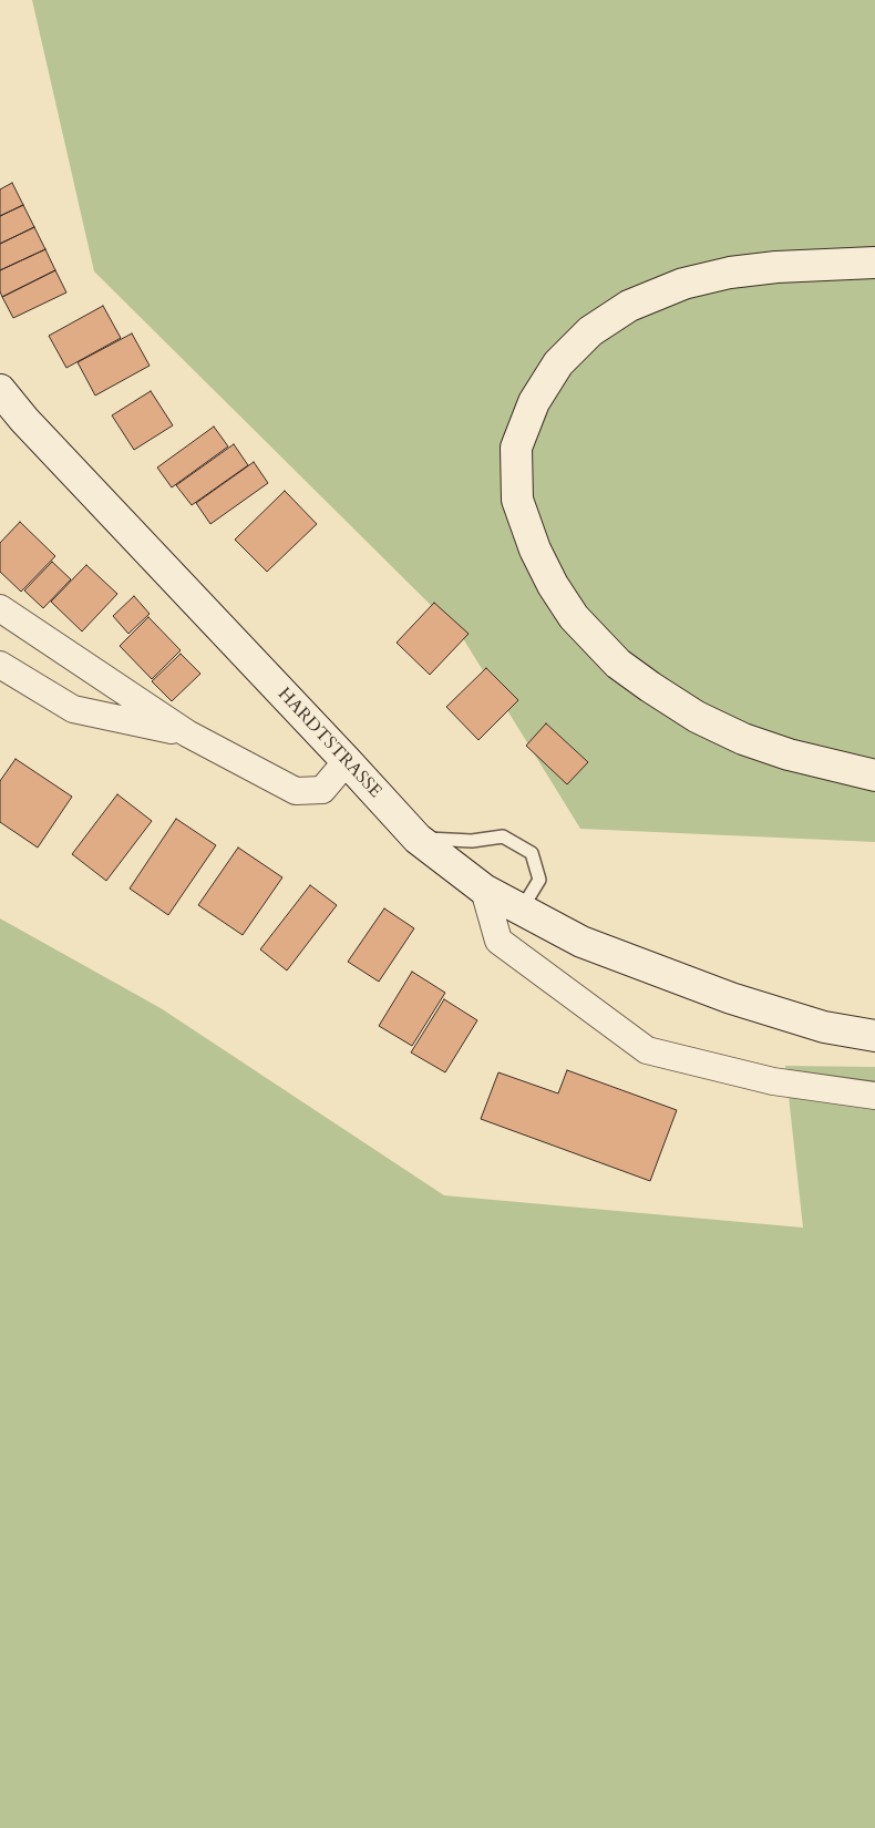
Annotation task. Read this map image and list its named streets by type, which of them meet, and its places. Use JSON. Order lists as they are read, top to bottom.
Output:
{
  "streets": {
    "main road": ["HARDTSTRASSE"]
  }
}
